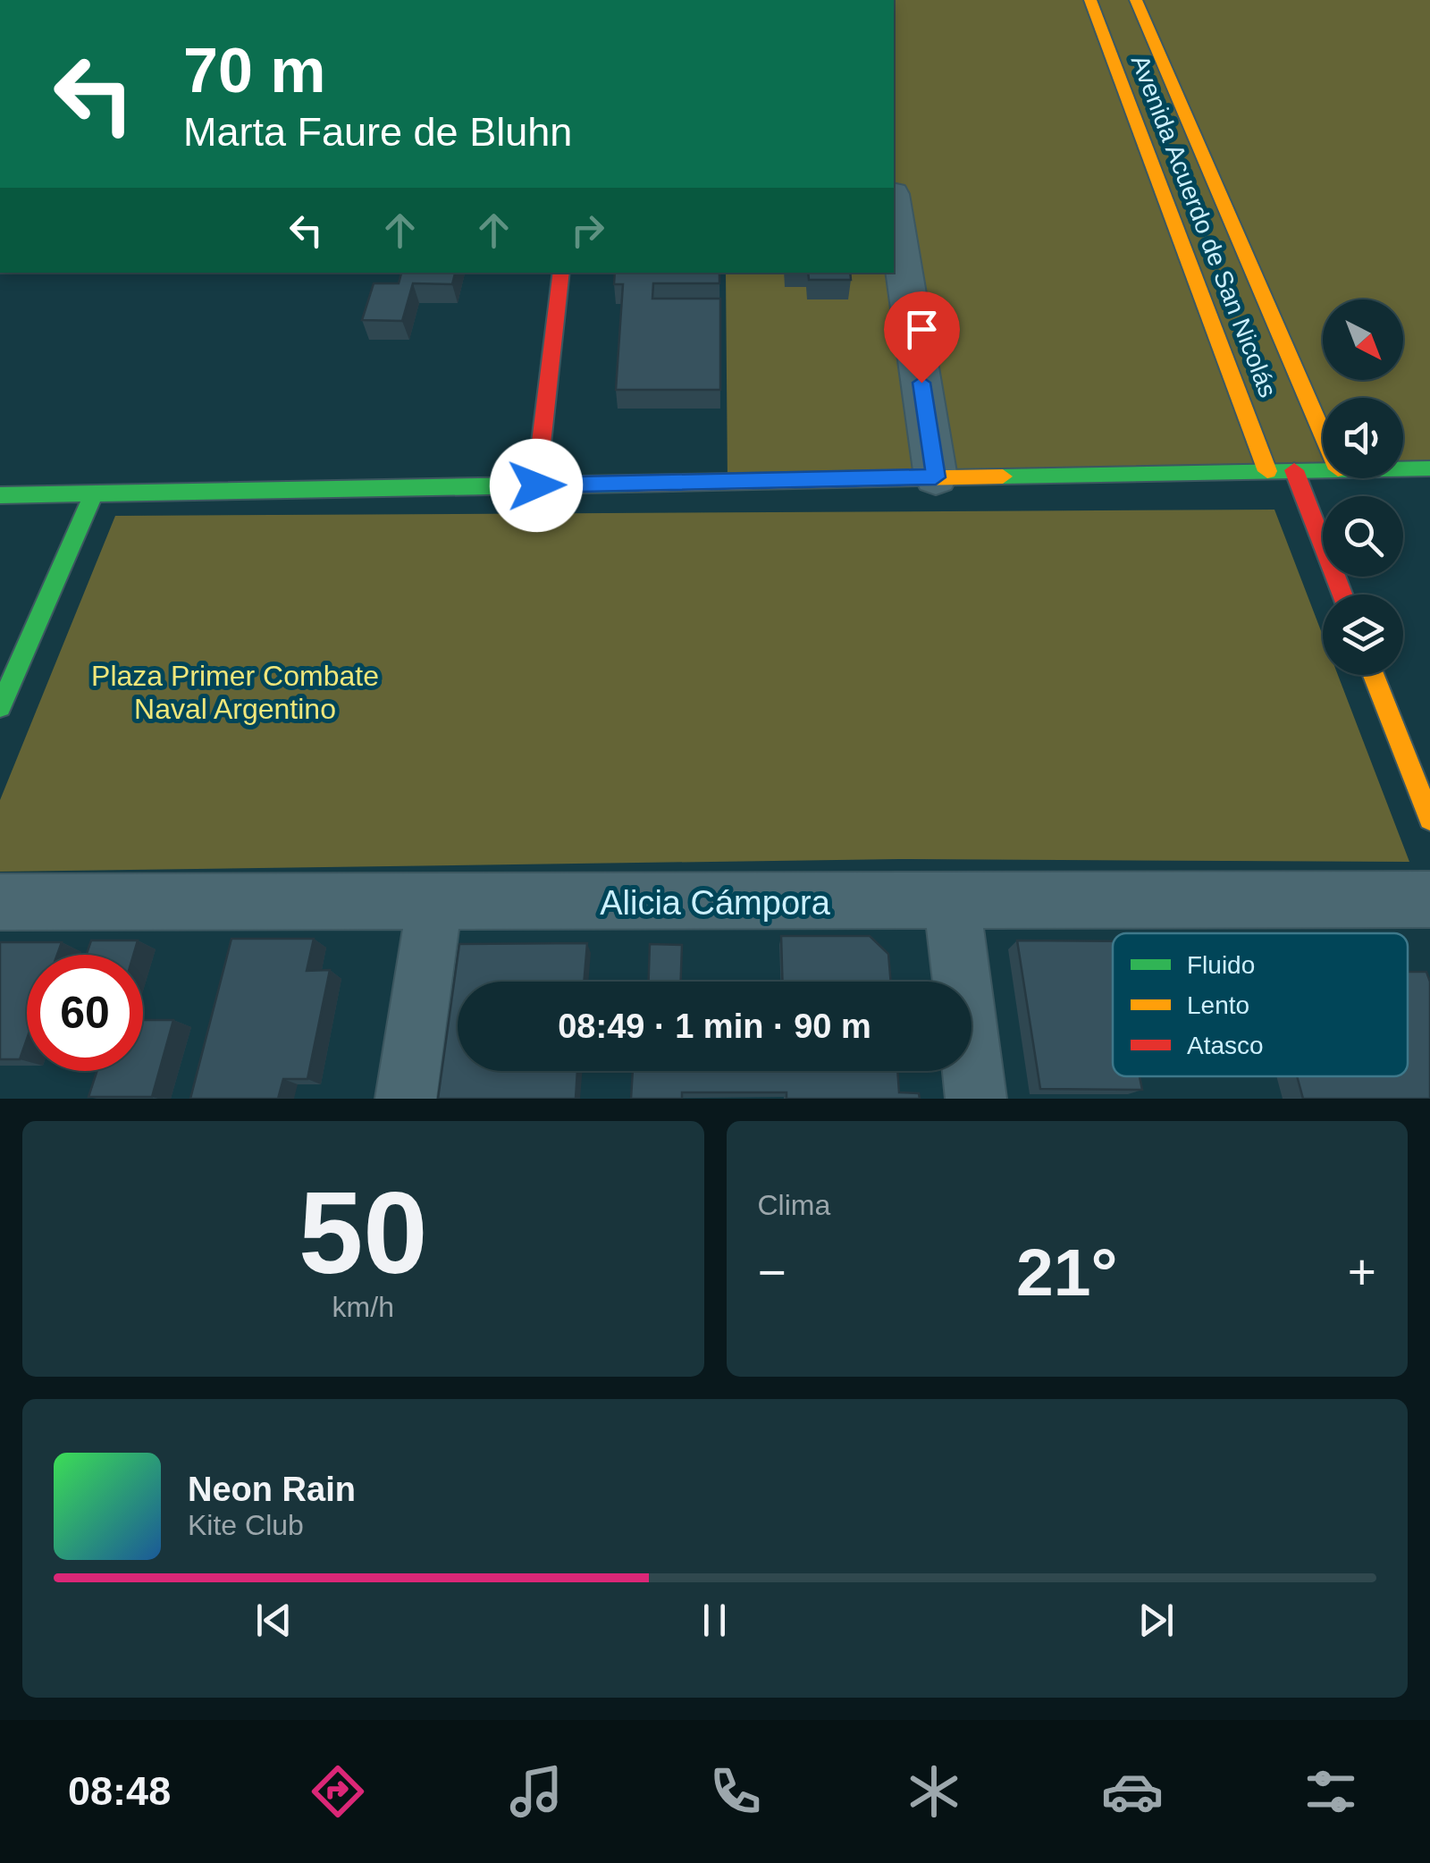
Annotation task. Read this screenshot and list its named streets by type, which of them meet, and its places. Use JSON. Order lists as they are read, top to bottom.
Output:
{
  "streets": {
    "street": ["Avenida Acuerdo de San Nicolás", "Alicia Cámpora"]
  },
  "parks": ["Plaza Primer Combate Naval Argentino"],
  "legend": ["Fluido", "Lento", "Atasco"],
  "north": "bottom right",
  "page": {
    "turn": ["70 m", "Marta Faure de Bluhn"],
    "limit": "60",
    "trip": "08:49 · 1 min · 90 m",
    "tile": [
      ["50", "km/h"],
      "Clima"
    ],
    "heat": ["−", "21°", "+"],
    "song": ["Neon Rain", "Kite Club"],
    "tabs": "08:48"
  }
}
